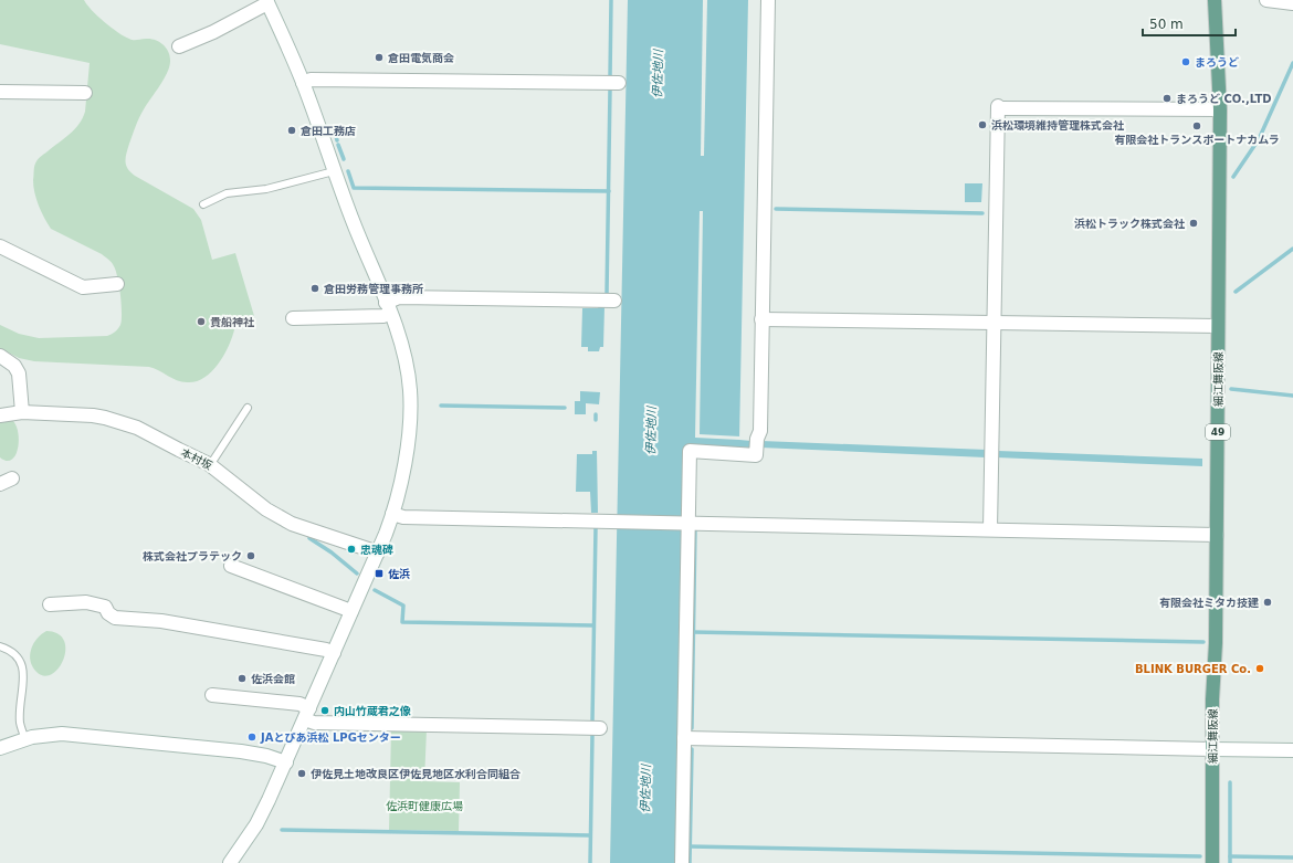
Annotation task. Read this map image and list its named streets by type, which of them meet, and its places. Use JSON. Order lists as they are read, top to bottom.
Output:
{
  "streets": {
    "main road": ["細江舞阪線", "49"],
    "street": ["本村坂"]
  },
  "water": ["伊佐地川"],
  "parks": ["佐浜町健康広場"],
  "places": {
    "other": [
      "倉田電気商会",
      "まろうど",
      "まろうど CO.,LTD",
      "浜松環境維持管理株式会社",
      "有限会社トランスポートナカムラ",
      "倉田工務店",
      "浜松トラック株式会社",
      "倉田労務管理事務所",
      "貴船神社",
      "忠魂碑",
      "株式会社プラテック",
      "有限会社ミタカ技建",
      "BLINK BURGER Co.",
      "佐浜会館",
      "内山竹蔵君之像",
      "JAとぴあ浜松 LPGセンター",
      "伊佐見土地改良区伊佐見地区水利合同組合"
    ],
    "transit": ["佐浜"]
  },
  "scale_bar": "50 m"
}
